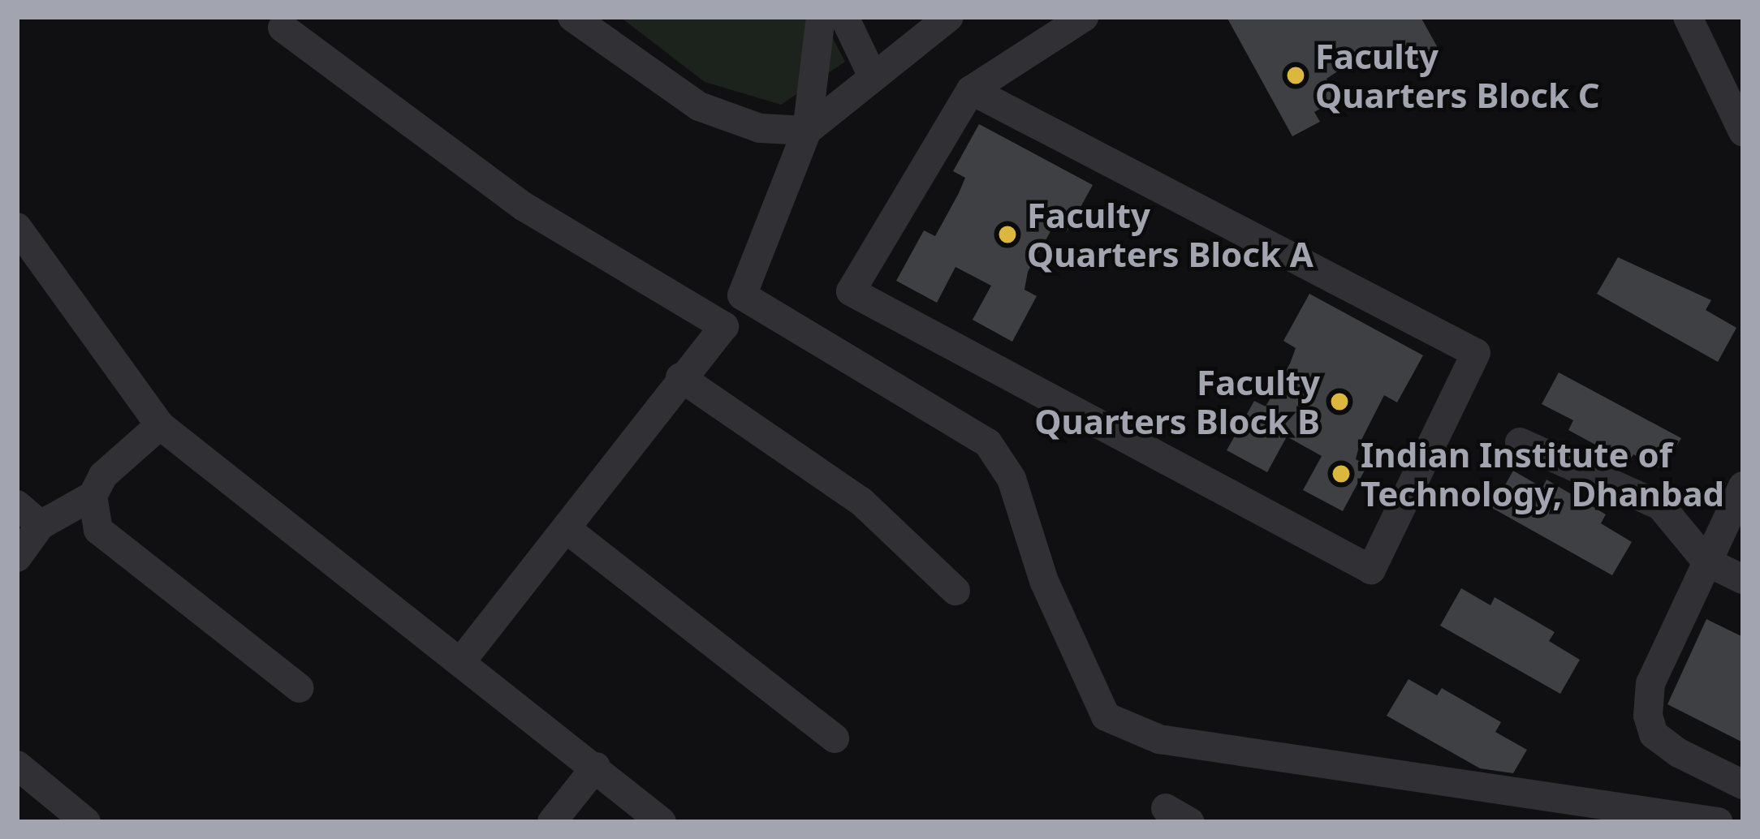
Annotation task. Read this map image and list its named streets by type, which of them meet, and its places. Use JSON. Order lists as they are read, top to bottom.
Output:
{
  "places": [
    "Faculty Quarters Block C",
    "Faculty Quarters Block A",
    "Faculty Quarters Block B",
    "Indian Institute of Technology, Dhanbad"
  ]
}
